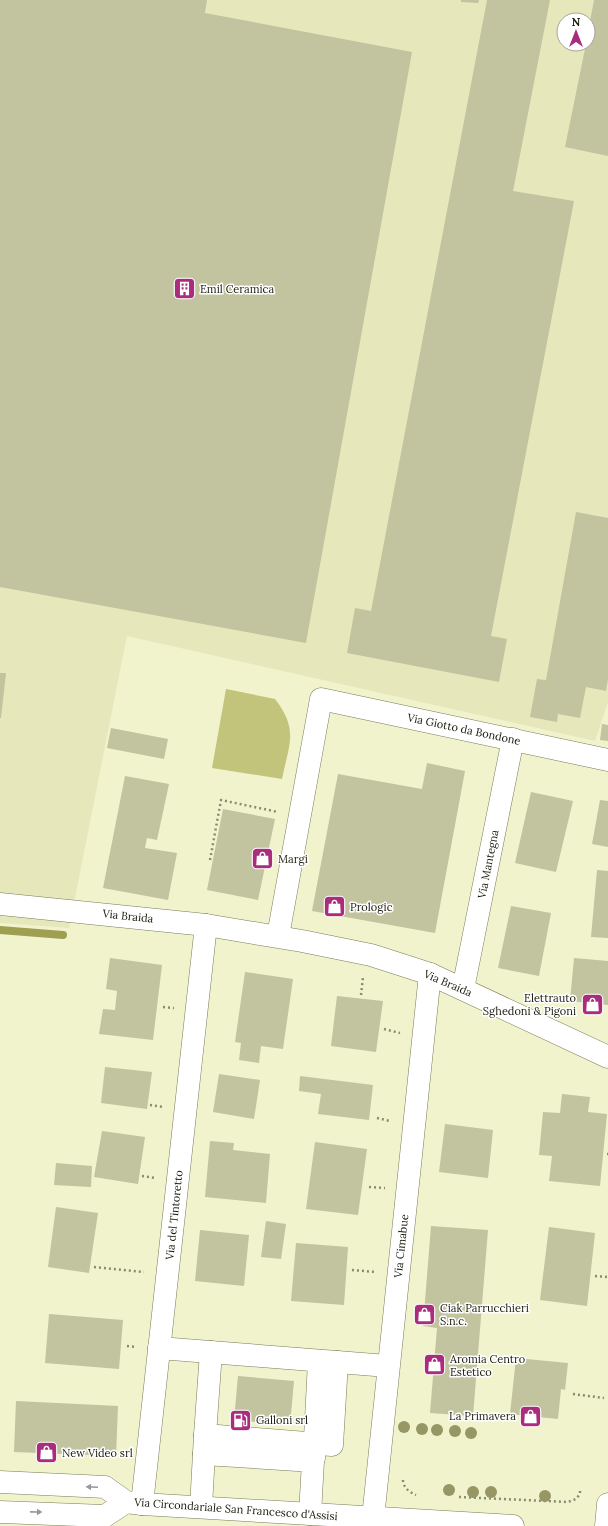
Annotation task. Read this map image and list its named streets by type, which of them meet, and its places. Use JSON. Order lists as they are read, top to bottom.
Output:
{
  "streets": {
    "street": [
      "Via Giotto da Bondone",
      "Via Mantegna",
      "Via Braida",
      "Via del Tintoretto",
      "Via Cimabue",
      "Via Circondariale San Francesco d'Assisi"
    ]
  },
  "crossings": [
    ["Via Giotto da Bondone", "Via Mantegna"],
    ["Via Giotto da Bondone", "Via Braida"],
    ["Via Mantegna", "Via Braida"],
    ["Via Braida", "Via del Tintoretto"],
    ["Via Braida", "Via Cimabue"],
    ["Via del Tintoretto", "Via Circondariale San Francesco d'Assisi"],
    ["Via Cimabue", "Via Circondariale San Francesco d'Assisi"]
  ],
  "places": {
    "building": ["Emil Ceramica"],
    "shop": [
      "Margi",
      "Prologic",
      "Elettrauto Sghedoni & Pigoni",
      "Ciak Parrucchieri S.n.c.",
      "Aromia Centro Estetico",
      "La Primavera",
      "New Video srl"
    ],
    "fuel station": ["Galloni srl"]
  },
  "north": "top"
}
